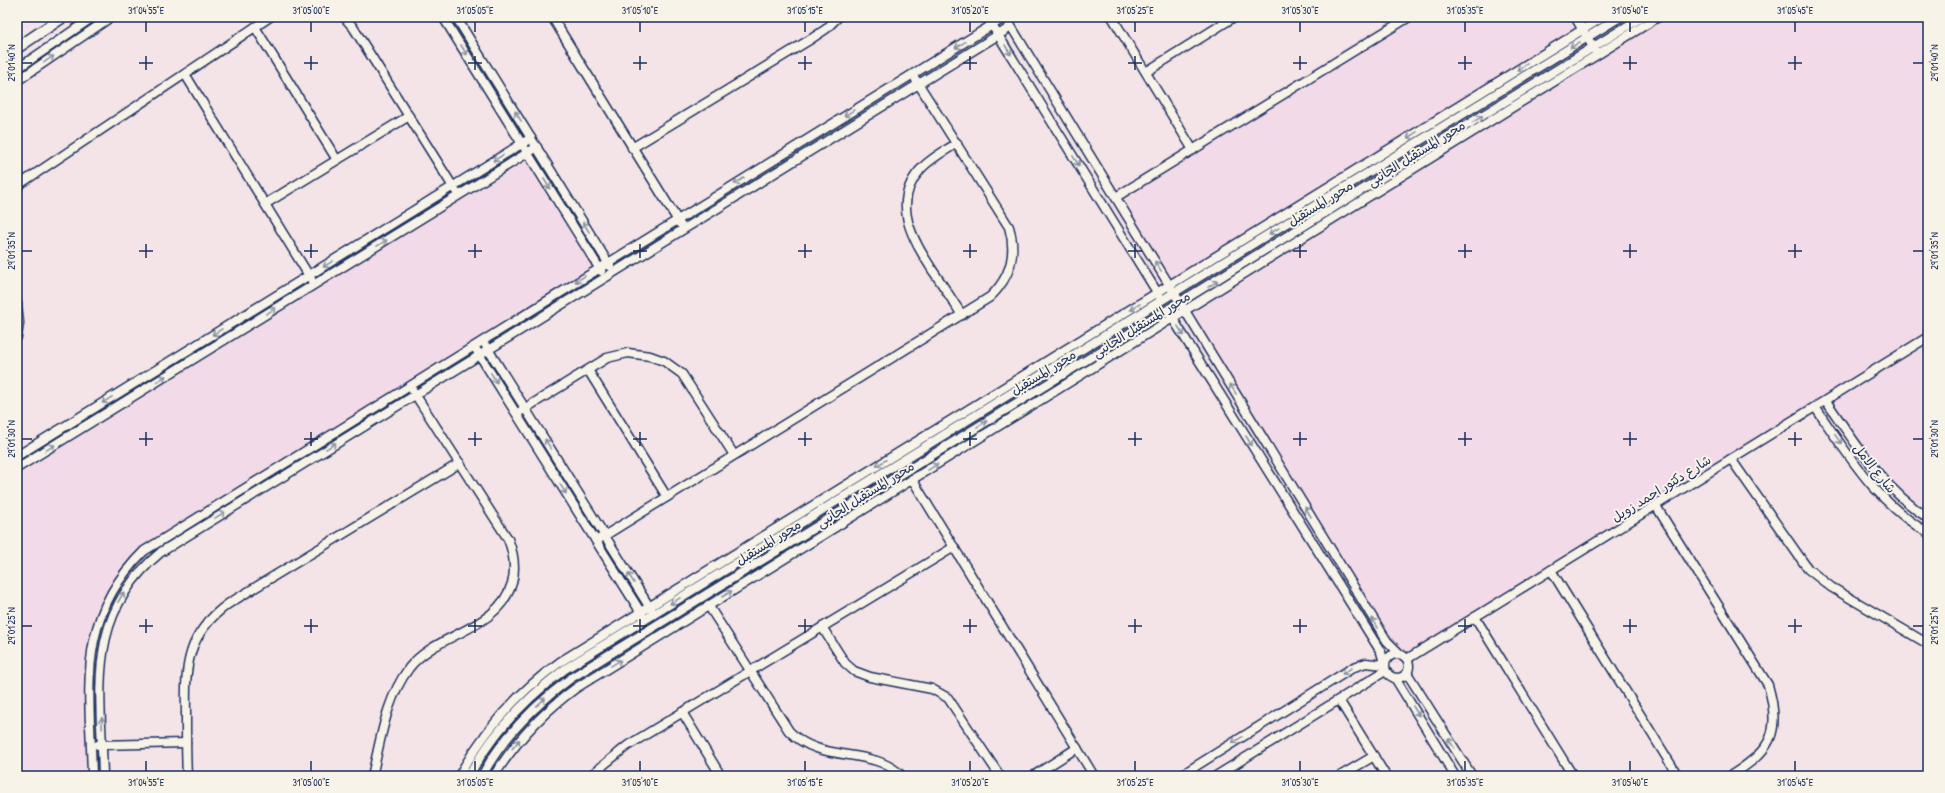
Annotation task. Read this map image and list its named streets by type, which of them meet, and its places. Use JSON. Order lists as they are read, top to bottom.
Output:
{
  "streets": {
    "street": [
      "محور المستقبل الجانبى",
      "محور المستقبل",
      "شارع الامل",
      "شارع دكتور احمد زويل"
    ]
  },
  "crossings": [
    ["محور المستقبل الجانبى", "محور المستقبل"],
    ["شارع الامل", "شارع دكتور احمد زويل"]
  ],
  "coordinates": [
    "31°04'55\"E",
    "31°05'00\"E",
    "31°05'05\"E",
    "31°05'10\"E",
    "31°05'15\"E",
    "31°05'20\"E",
    "31°05'25\"E",
    "31°05'30\"E",
    "31°05'35\"E",
    "31°05'40\"E",
    "31°05'45\"E",
    "29°01'40\"N",
    "29°01'35\"N",
    "29°01'30\"N",
    "29°01'25\"N"
  ]
}
